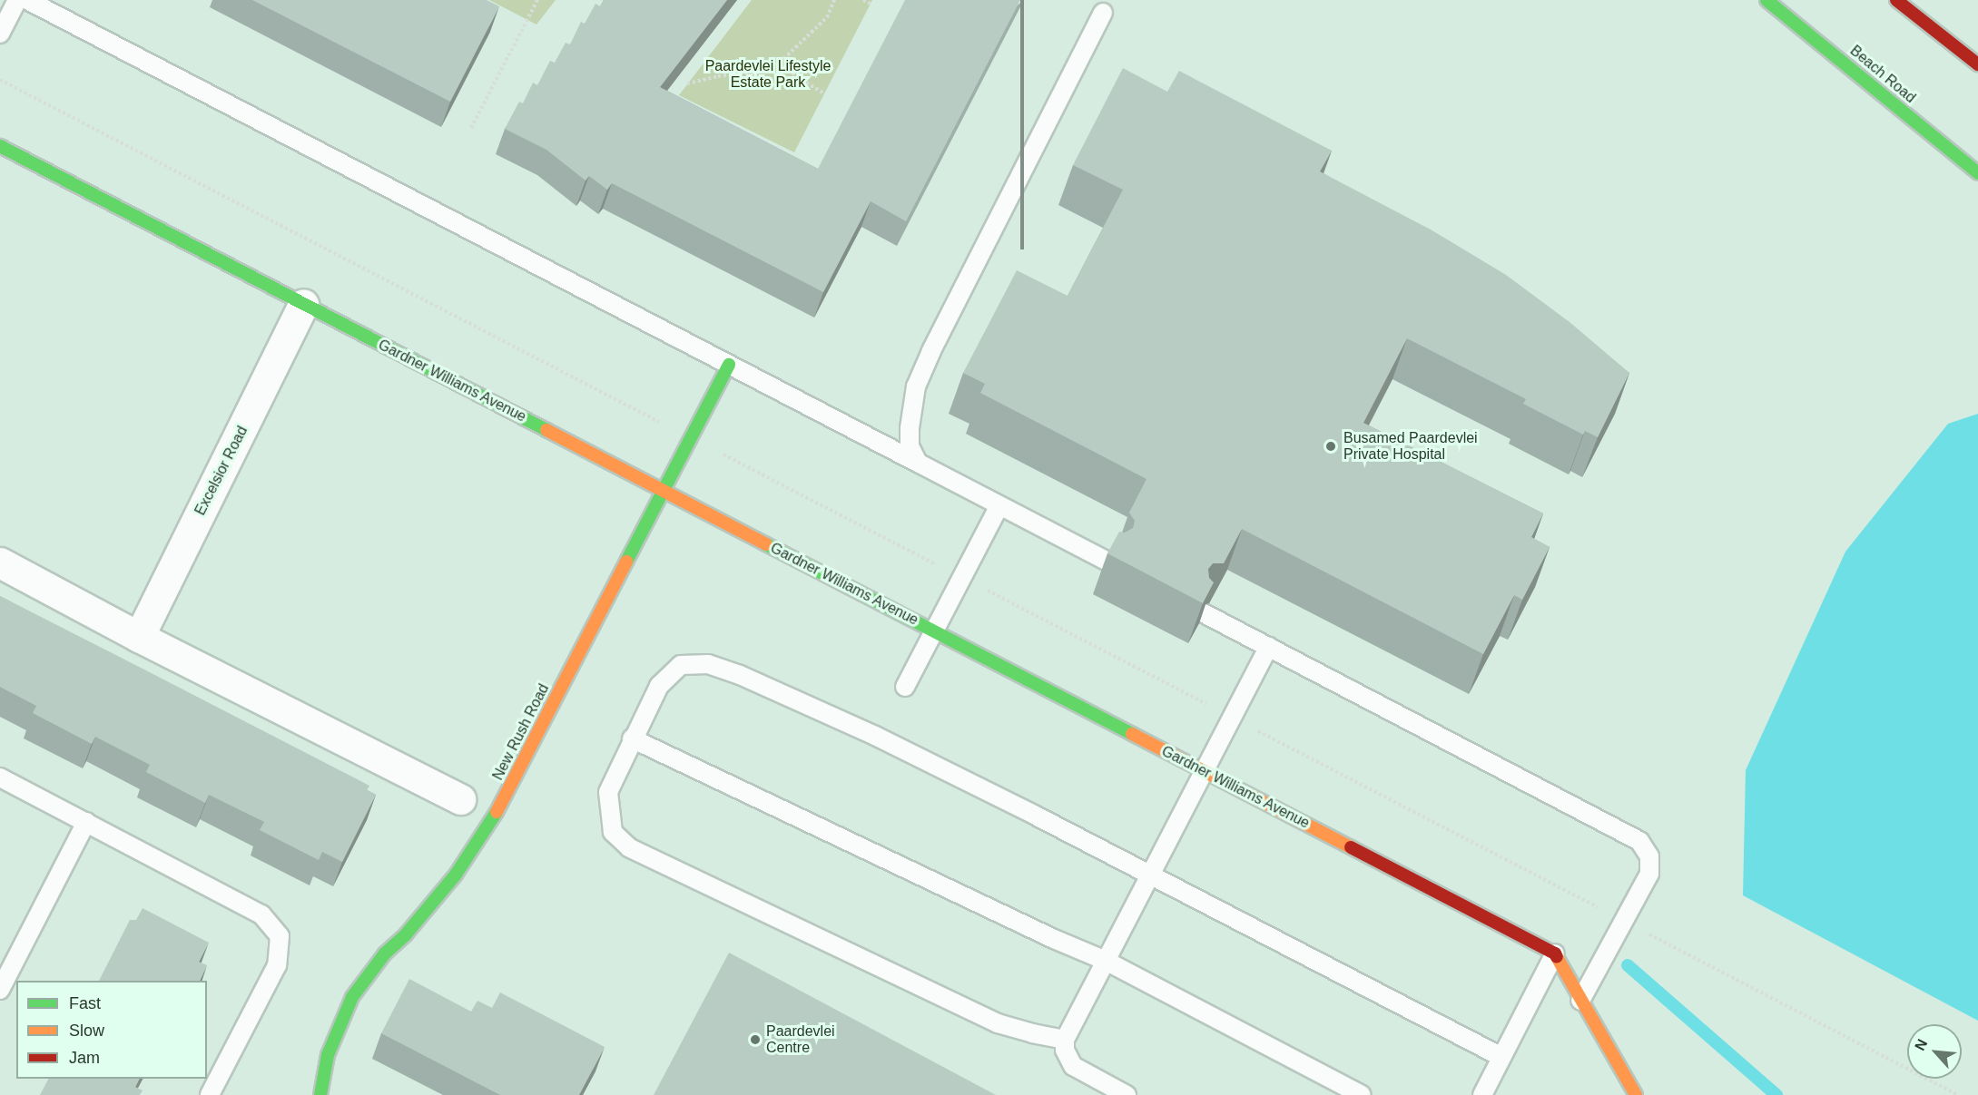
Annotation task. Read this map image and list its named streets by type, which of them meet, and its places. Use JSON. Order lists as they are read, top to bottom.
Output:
{
  "streets": {
    "street": [
      "Beach Road",
      "Gardner Williams Avenue",
      "Excelsior Road",
      "New Rush Road"
    ]
  },
  "crossings": [
    ["Gardner Williams Avenue", "Excelsior Road"],
    ["Gardner Williams Avenue", "New Rush Road"]
  ],
  "parks": ["Paardevlei Lifestyle Estate Park"],
  "places": ["Busamed Paardevlei Private Hospital", "Paardevlei Centre"],
  "legend": ["Fast", "Slow", "Jam"],
  "north": "top left"
}
